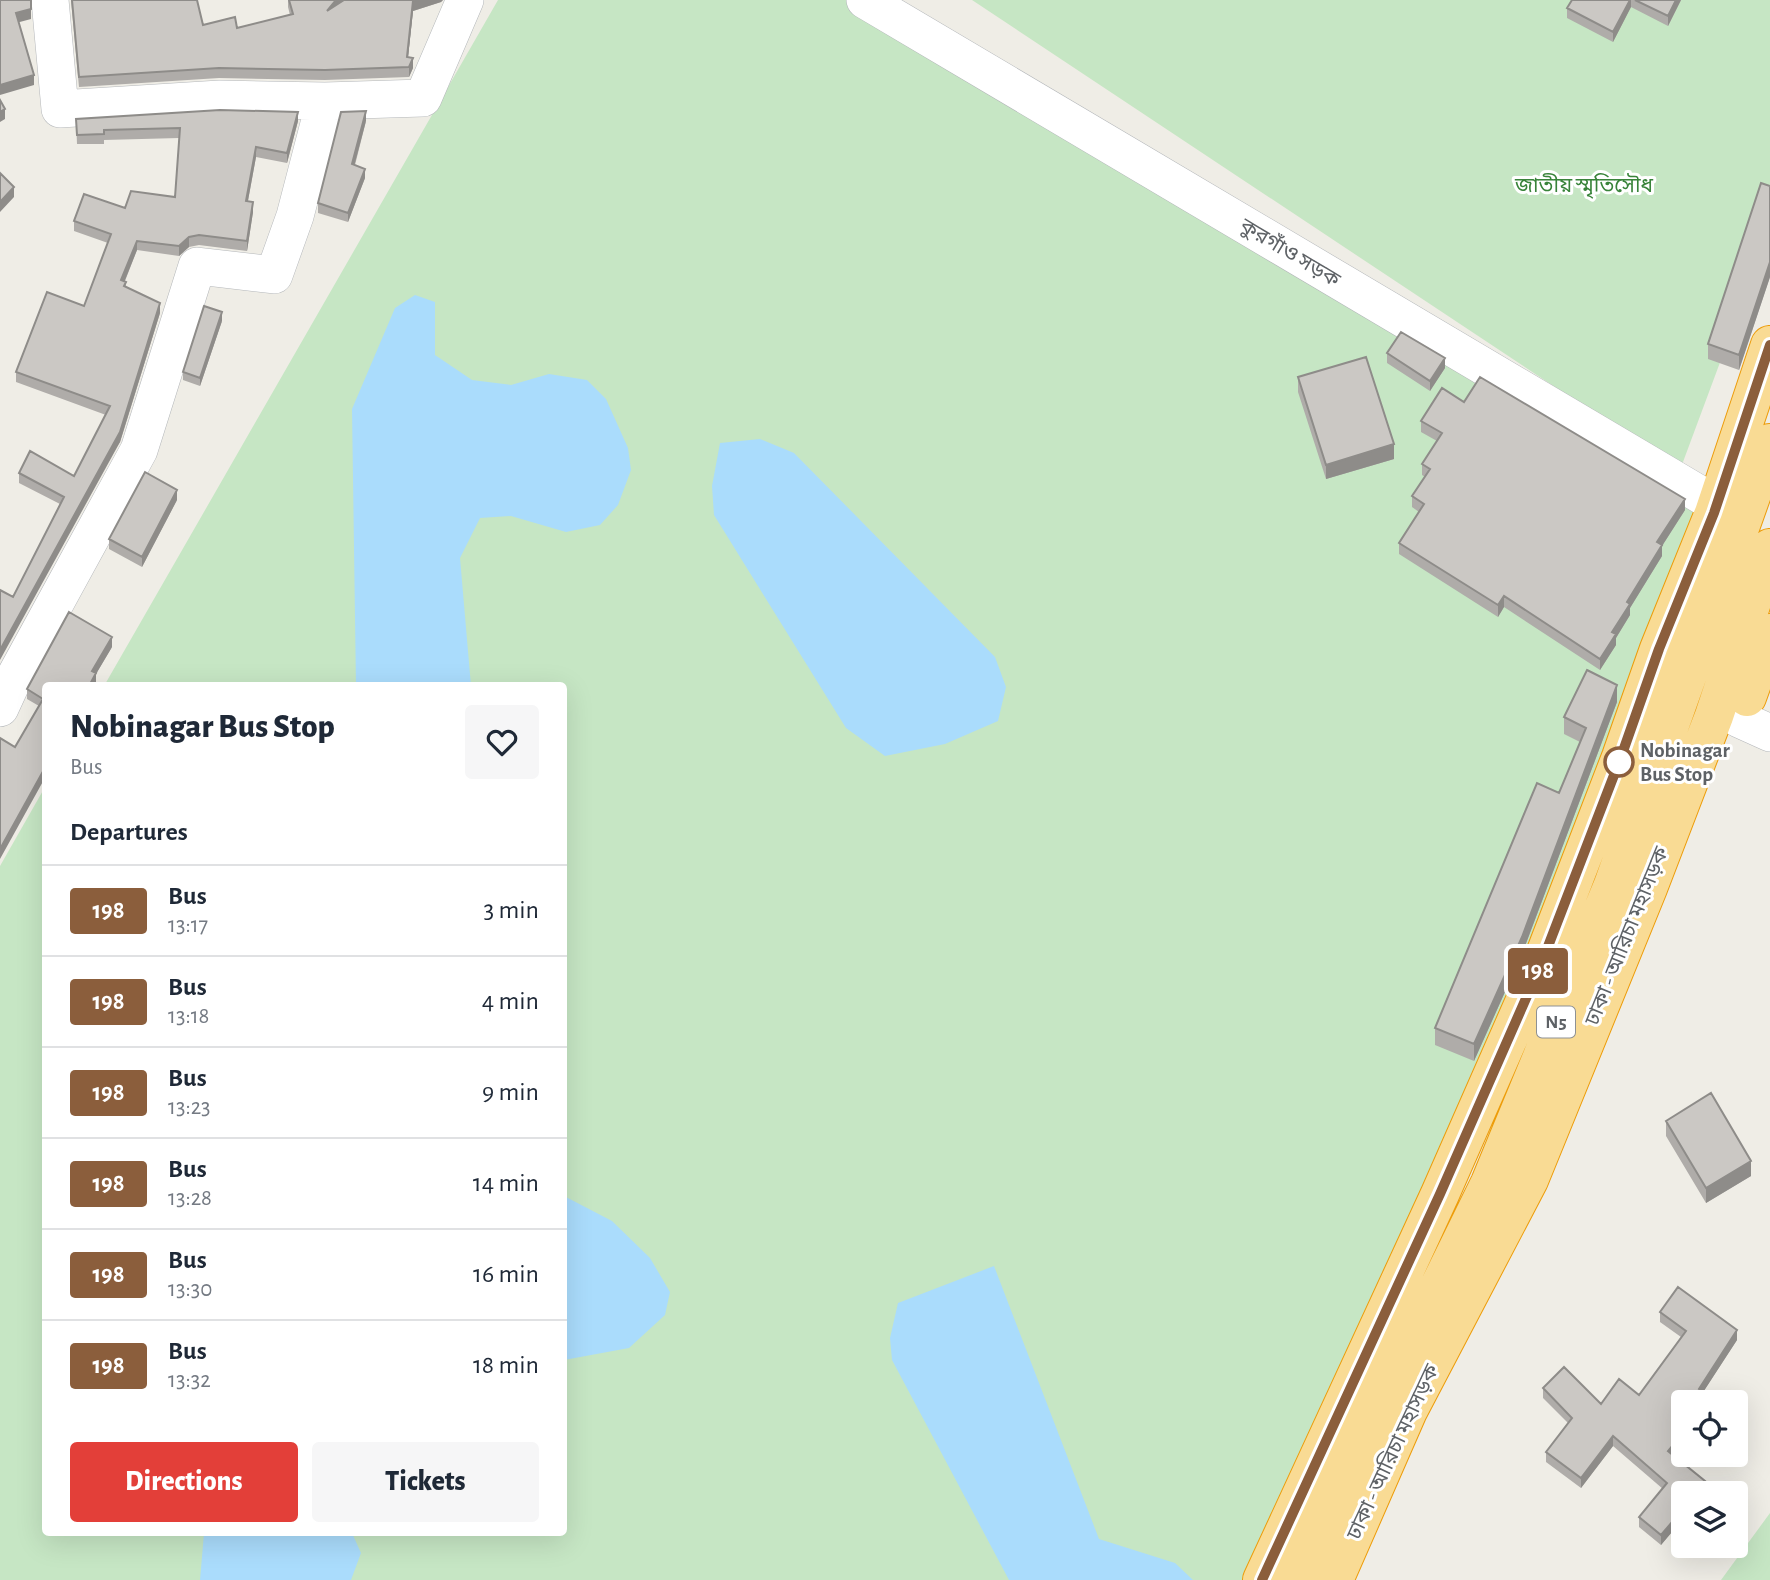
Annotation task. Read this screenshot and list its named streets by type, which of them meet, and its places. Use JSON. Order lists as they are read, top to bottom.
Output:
{
  "streets": {
    "highway": ["ঢাকা - আরিচা মহাসড়ক", "N5"],
    "street": ["কুরগাঁও সড়ক"]
  },
  "parks": ["জাতীয় স্মৃতিসৌধ"],
  "places": ["Nobinagar Bus Stop"],
  "lines": ["bus line 198"],
  "page": {
    "on_map": "198",
    "heading": [
      ["Nobinagar Bus Stop", "Bus"],
      "Departures"
    ],
    "list": [
      {
        "mark": "198",
        "name": "Bus",
        "note": "13:17",
        "value": "3 min"
      },
      {
        "mark": "198",
        "name": "Bus",
        "note": "13:18",
        "value": "4 min"
      },
      {
        "mark": "198",
        "name": "Bus",
        "note": "13:23",
        "value": "9 min"
      },
      {
        "mark": "198",
        "name": "Bus",
        "note": "13:28",
        "value": "14 min"
      },
      {
        "mark": "198",
        "name": "Bus",
        "note": "13:30",
        "value": "16 min"
      },
      {
        "mark": "198",
        "name": "Bus",
        "note": "13:32",
        "value": "18 min"
      }
    ],
    "buttons": ["Directions", "Tickets"]
  }
}
